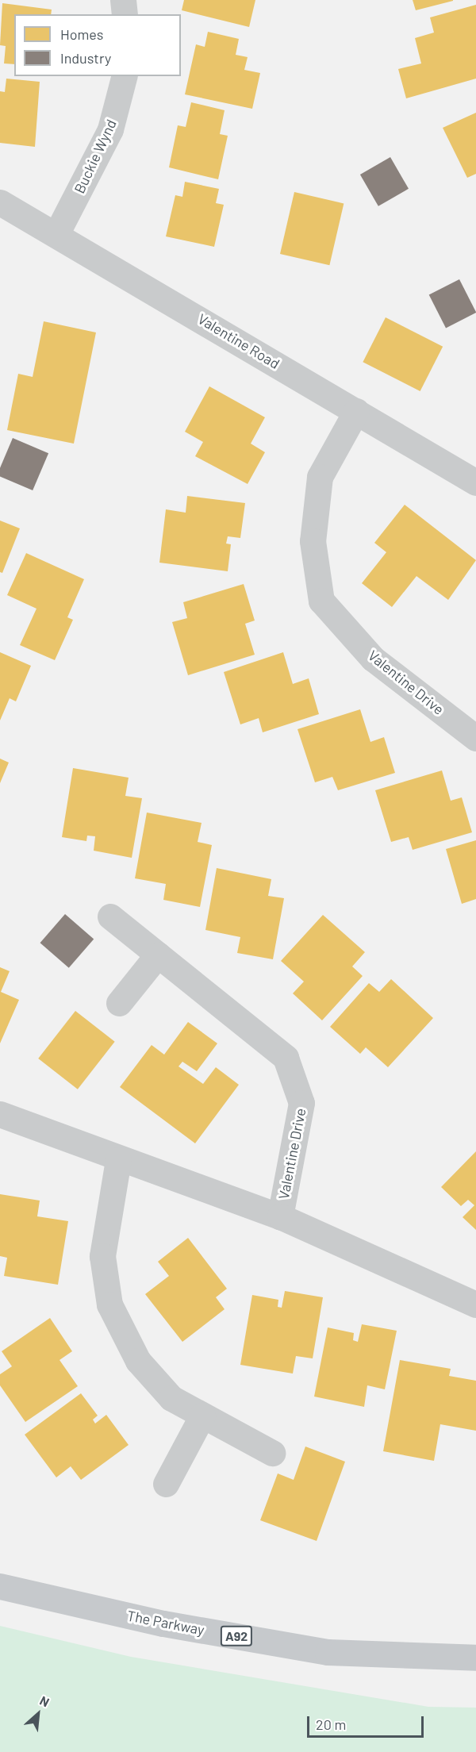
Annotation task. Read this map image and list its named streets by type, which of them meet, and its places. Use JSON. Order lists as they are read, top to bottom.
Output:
{
  "streets": {
    "main road": ["The Parkway", "A92"],
    "street": ["Buckie Wynd", "Valentine Road", "Valentine Drive"]
  },
  "crossings": [
    ["Buckie Wynd", "Valentine Road"],
    ["Valentine Road", "Valentine Drive"]
  ],
  "legend": ["Homes", "Industry"],
  "scale_bar": "20 m",
  "north": "top right"
}
